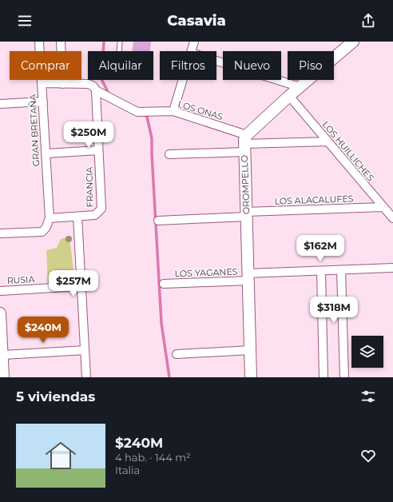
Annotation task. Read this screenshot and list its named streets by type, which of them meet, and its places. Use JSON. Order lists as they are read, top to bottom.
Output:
{
  "streets": {
    "street": [
      "LOS ONAS",
      "GRAN BRETAÑA",
      "LOS HUILLICHES",
      "OROMPELLO",
      "FRANCIA",
      "LOS ALACALUFES",
      "LOS YAGANES",
      "RUSIA"
    ]
  },
  "crossings": [
    ["LOS ONAS", "LOS HUILLICHES"],
    ["LOS ONAS", "OROMPELLO"],
    ["LOS ONAS", "FRANCIA"],
    ["GRAN BRETAÑA", "FRANCIA"],
    ["LOS HUILLICHES", "LOS ALACALUFES"],
    ["OROMPELLO", "LOS ALACALUFES"],
    ["OROMPELLO", "LOS YAGANES"]
  ],
  "page": {
    "header": "Casavia",
    "chip": [
      "Comprar",
      "Alquilar",
      "Filtros",
      "Nuevo",
      "Piso"
    ],
    "price": [
      "$250M",
      "$162M",
      "$257M",
      "$318M",
      "$240M"
    ],
    "heading": "5 viviendas",
    "list": [
      {
        "name": "$240M",
        "note": "4 hab. · 144 m² · Italia"
      }
    ]
  }
}
